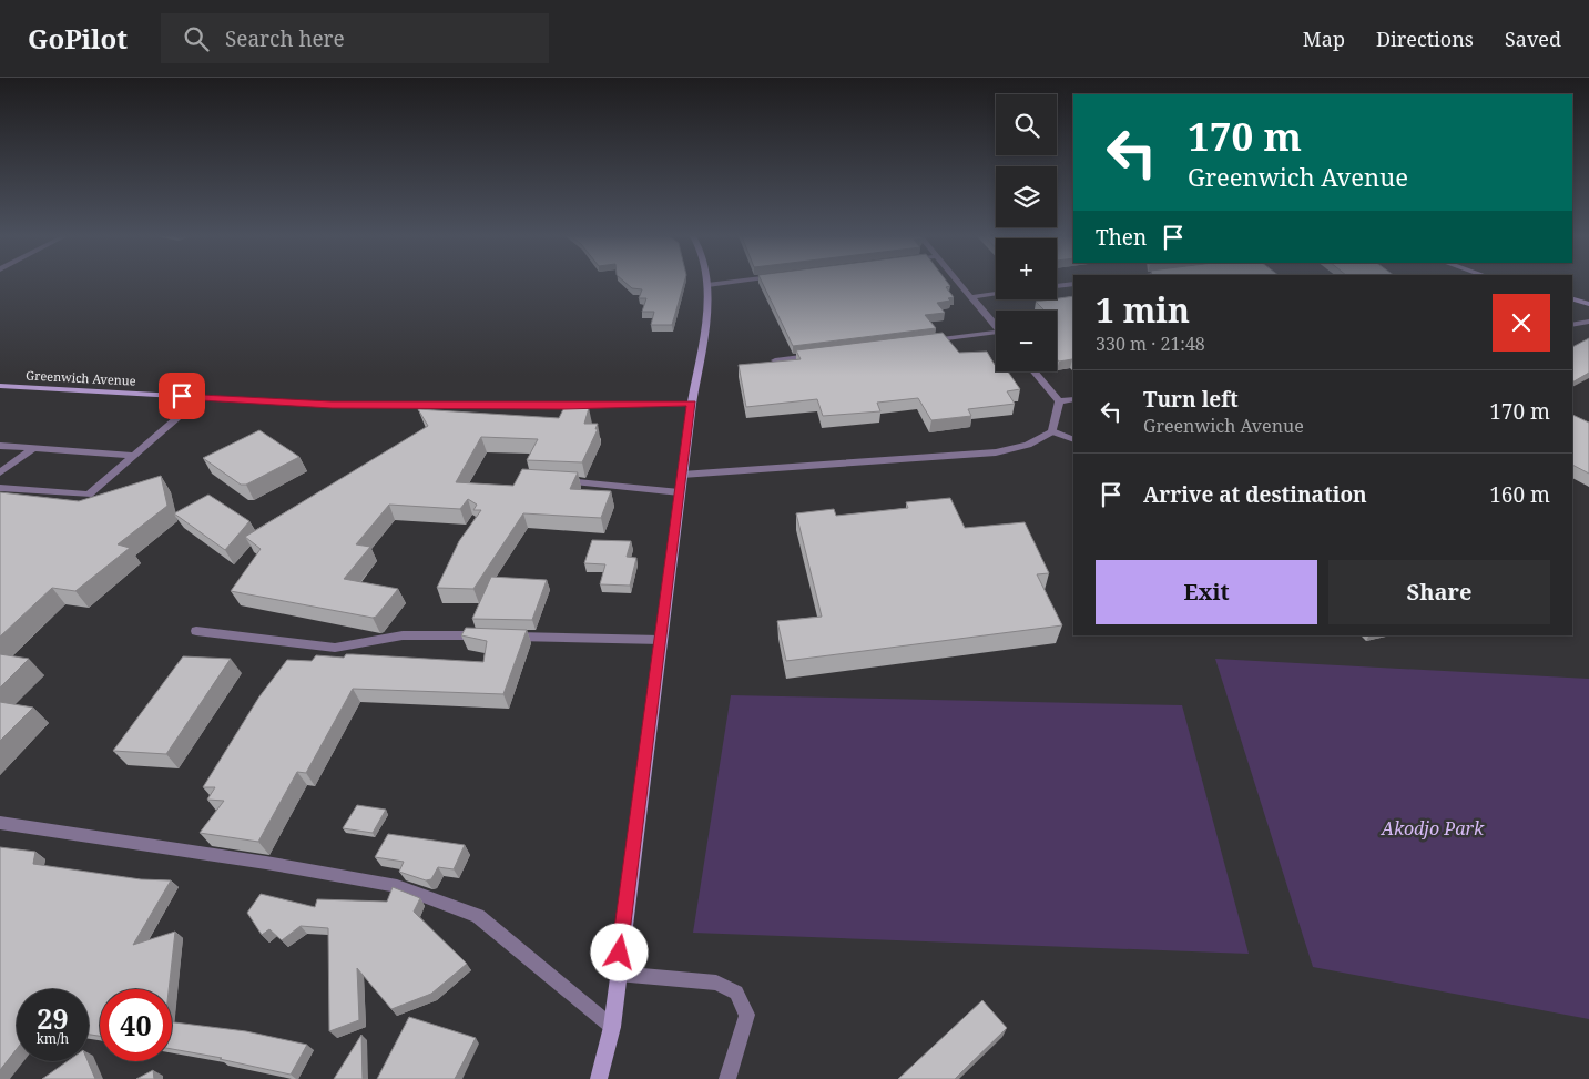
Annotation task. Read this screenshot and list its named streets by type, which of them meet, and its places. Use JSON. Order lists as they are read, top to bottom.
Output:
{
  "streets": {
    "street": ["Greenwich Avenue"]
  },
  "parks": ["Akodjo Park"],
  "page": {
    "header": "GoPilot",
    "search": "Search here",
    "nav": ["Map", "Directions", "Saved"],
    "map_buttons": ["+", "−"],
    "turn": ["170 m", "Greenwich Avenue"],
    "then": "Then",
    "heading": ["1 min", "330 m · 21:48"],
    "list": [
      {
        "name": "Turn left",
        "note": "Greenwich Avenue",
        "value": "170 m"
      },
      {
        "name": "Arrive at destination",
        "value": "160 m"
      }
    ],
    "buttons": ["Exit", "Share"],
    "speed": "29 km/h",
    "limit": "40"
  }
}
